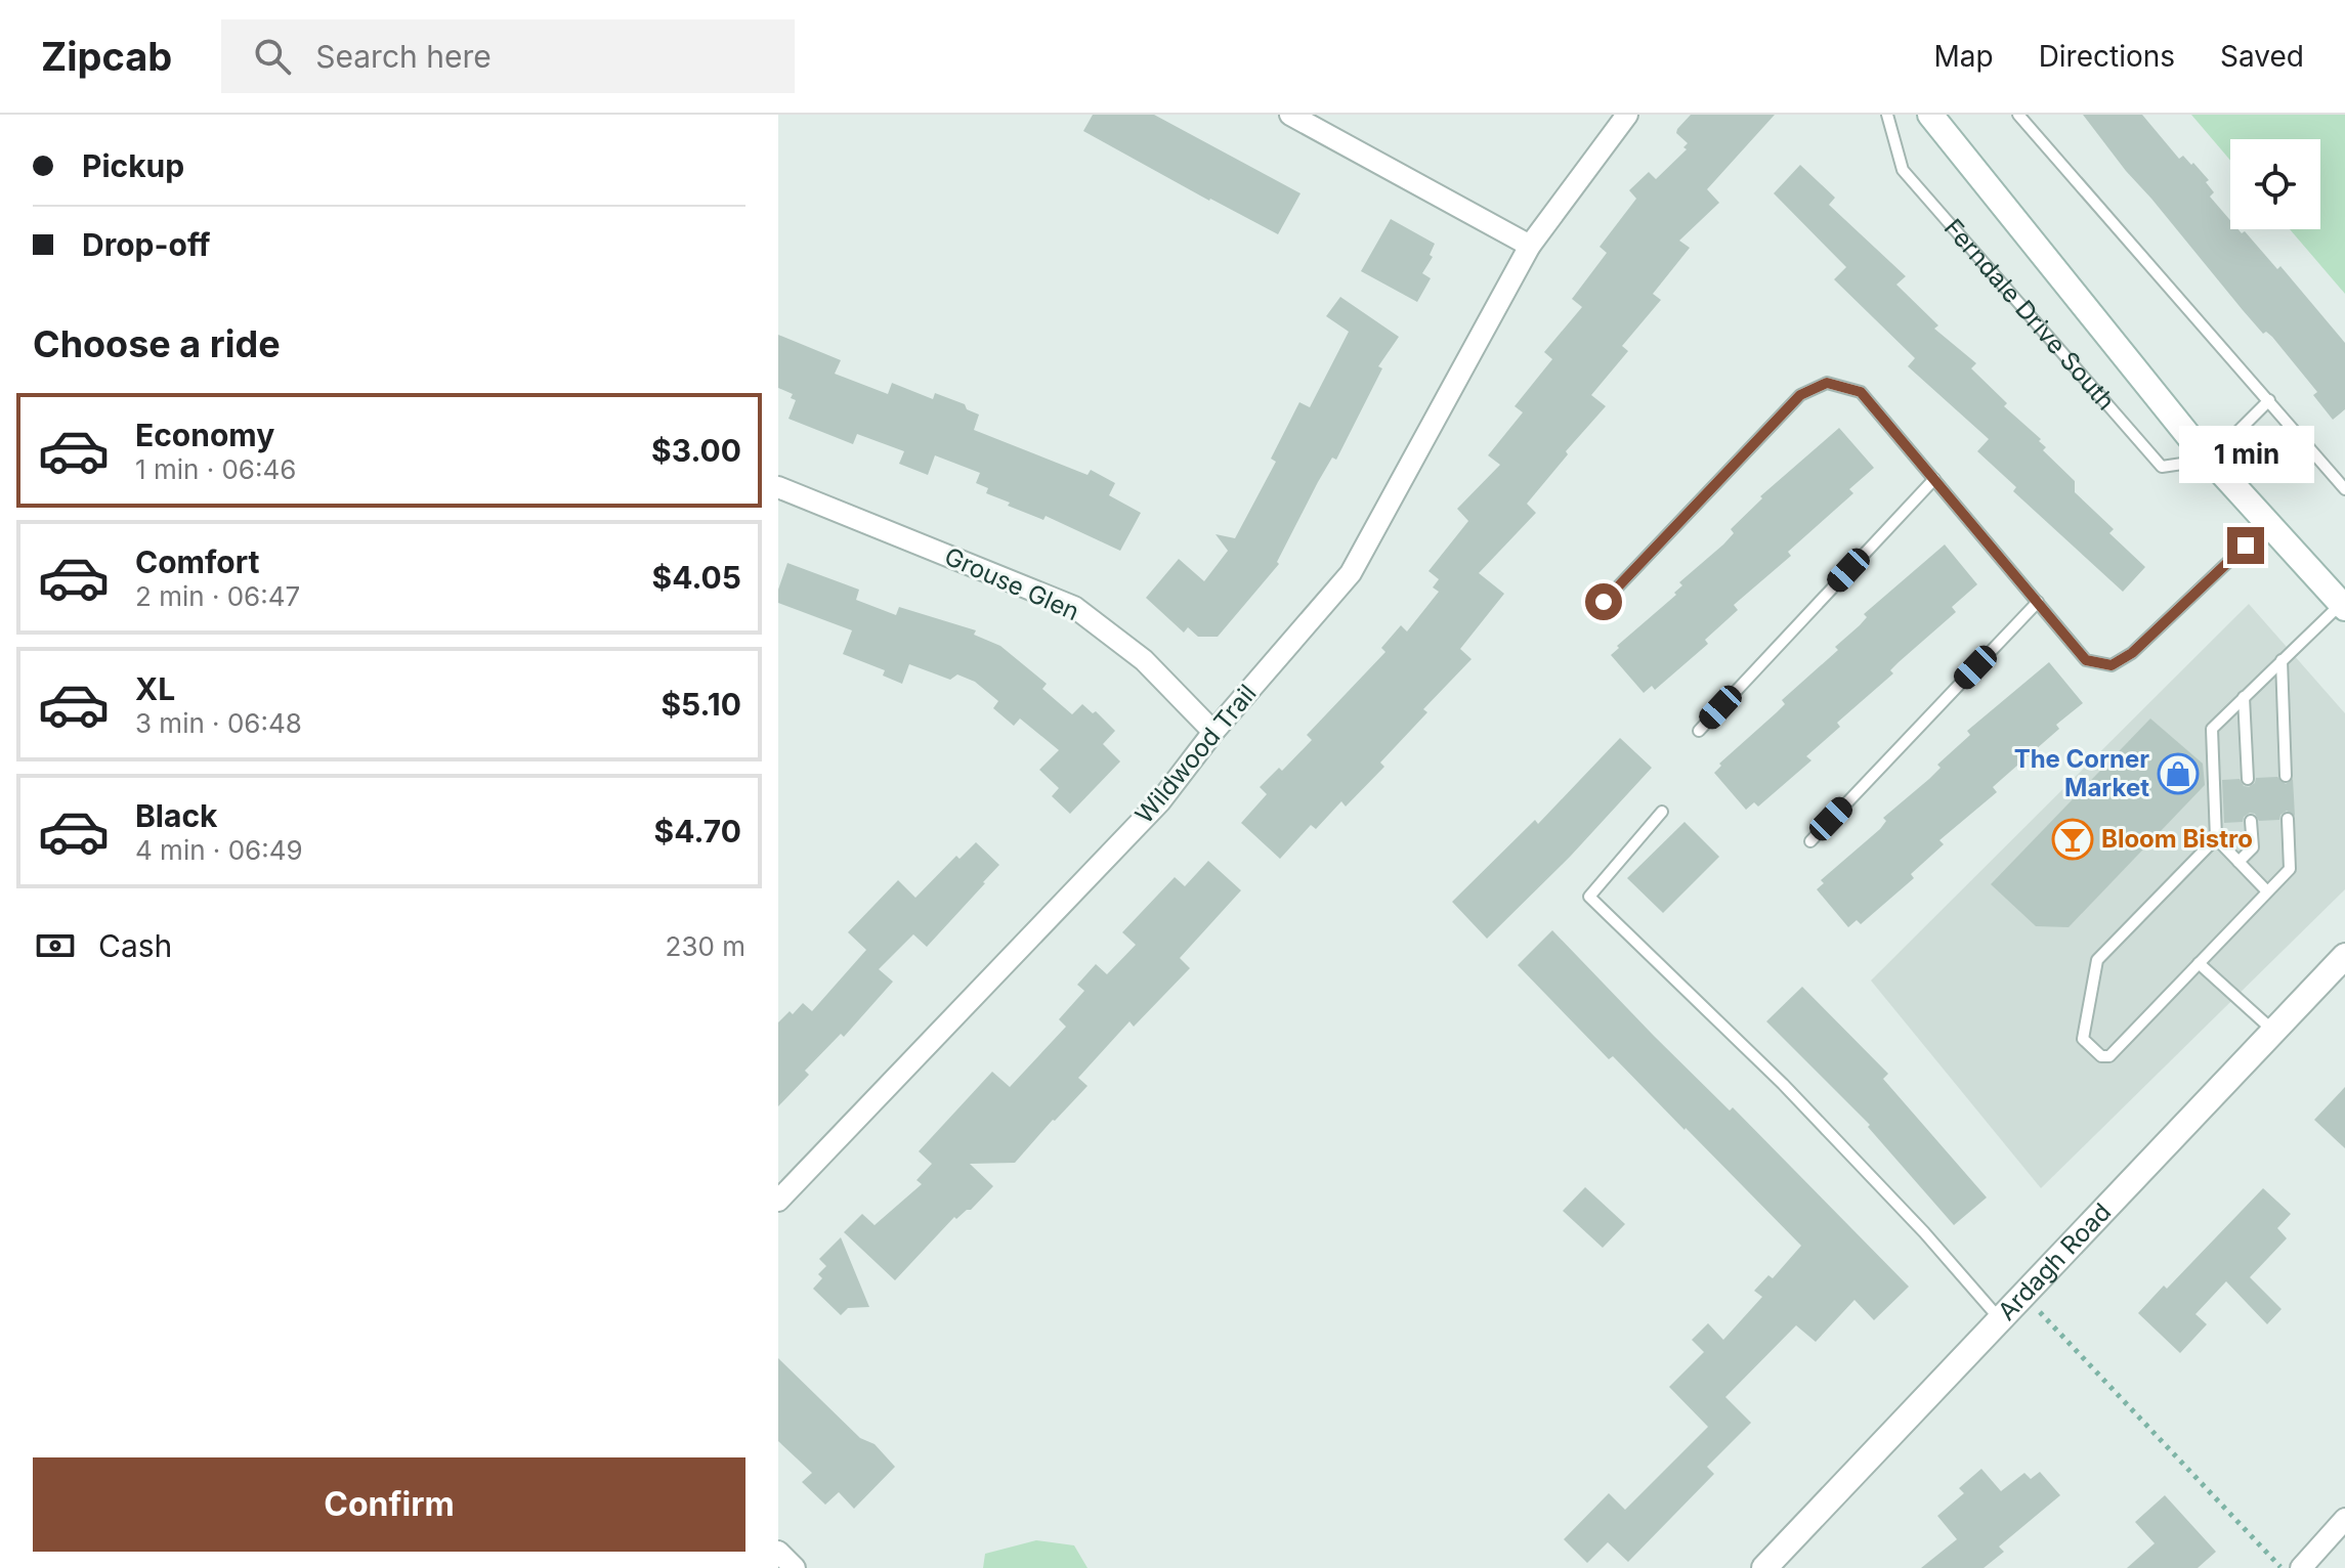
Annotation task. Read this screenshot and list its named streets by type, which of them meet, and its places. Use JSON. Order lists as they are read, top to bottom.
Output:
{
  "streets": {
    "street": [
      "Ferndale Drive South",
      "Grouse Glen",
      "Wildwood Trail",
      "Ardagh Road"
    ]
  },
  "crossings": [
    ["Grouse Glen", "Wildwood Trail"]
  ],
  "places": {
    "shop": ["The Corner Market"],
    "bar": ["Bloom Bistro"]
  },
  "page": {
    "header": "Zipcab",
    "search": "Search here",
    "nav": ["Map", "Directions", "Saved"],
    "banner": ["Pickup", "Drop-off"],
    "heading": "Choose a ride",
    "list": [
      {
        "name": "Economy",
        "note": "1 min · 06:46",
        "value": "$3.00"
      },
      {
        "name": "Comfort",
        "note": "2 min · 06:47",
        "value": "$4.05"
      },
      {
        "name": "XL",
        "note": "3 min · 06:48",
        "value": "$5.10"
      },
      {
        "name": "Black",
        "note": "4 min · 06:49",
        "value": "$4.70"
      }
    ],
    "bubble": "1 min",
    "pay": ["Cash", "230 m"],
    "buttons": "Confirm"
  }
}
